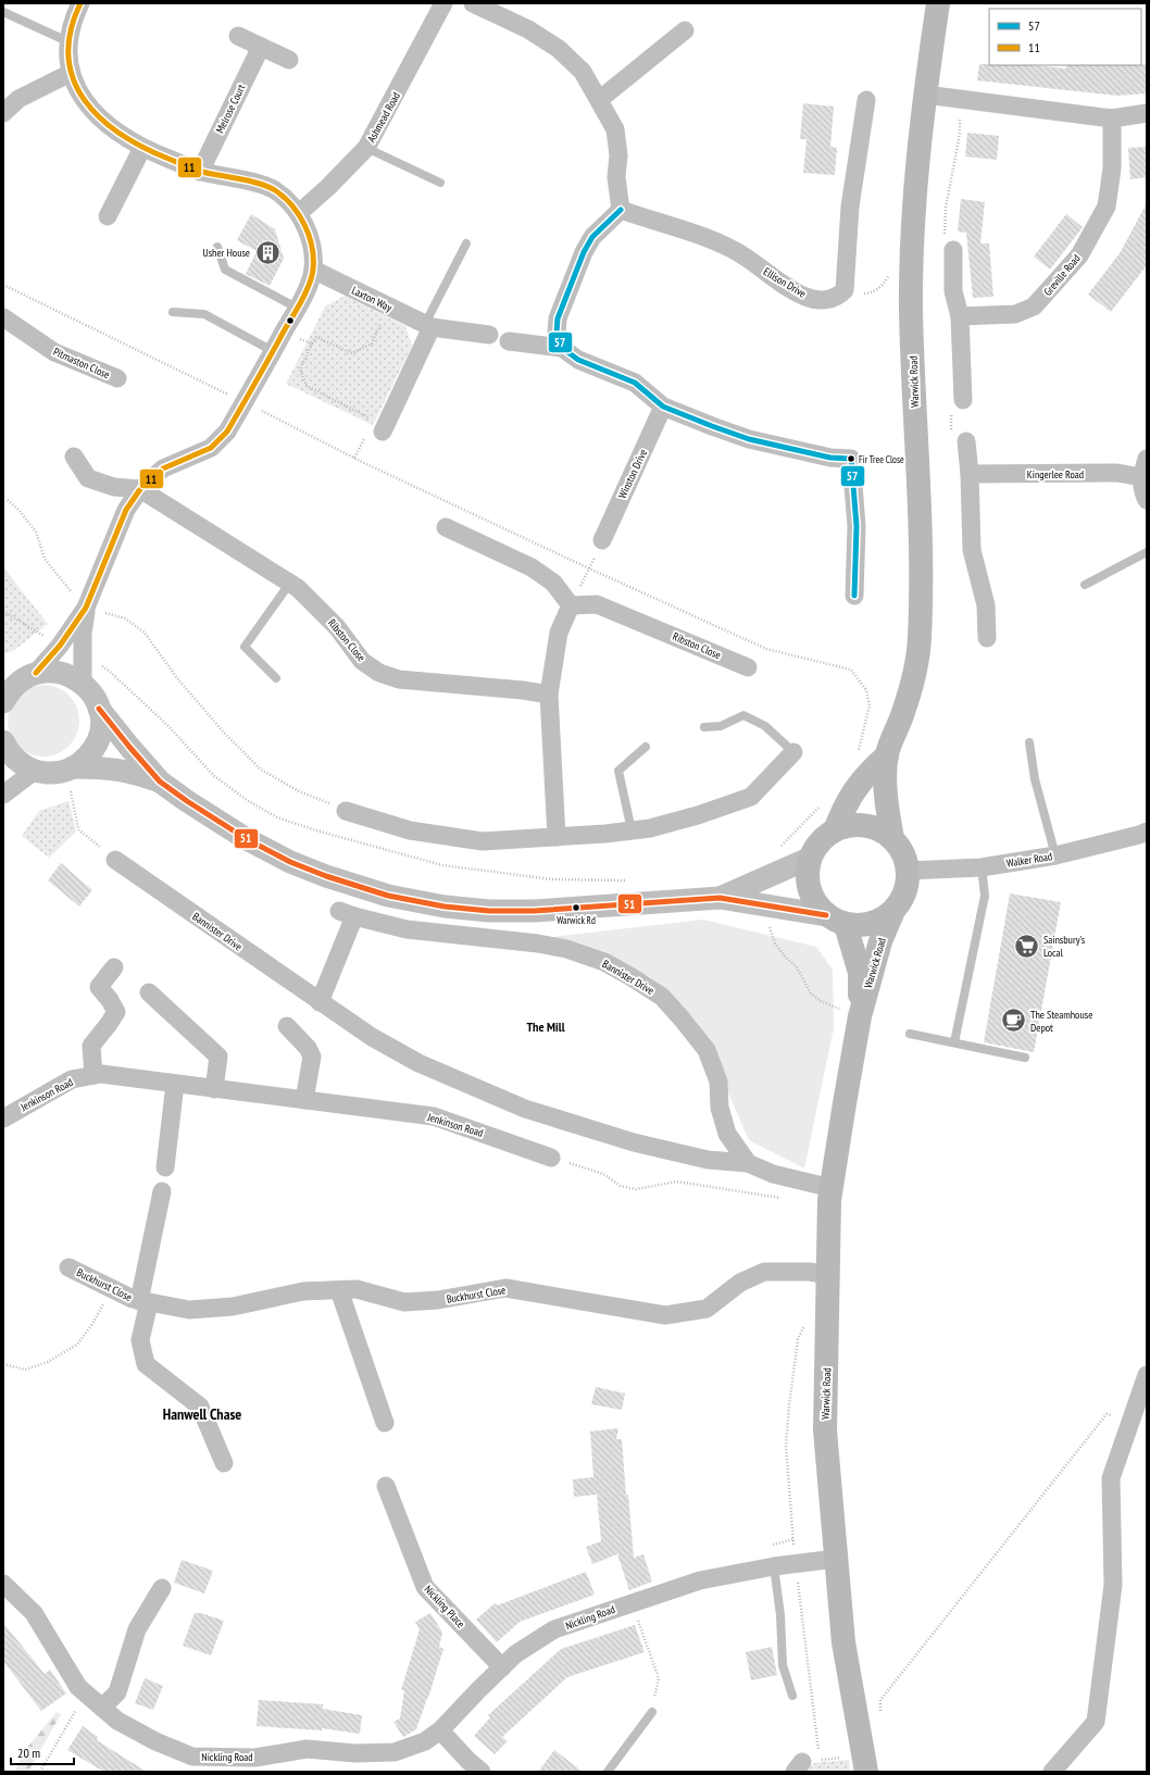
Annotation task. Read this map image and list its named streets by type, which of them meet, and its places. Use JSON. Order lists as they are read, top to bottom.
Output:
{
  "streets": {
    "main road": ["Warwick Road"],
    "street": [
      "Melrose Court",
      "Ashmead Road",
      "Greville Road",
      "Ellison Drive",
      "Laxton Way",
      "Pitmaston Close",
      "Winston Drive",
      "Kingerlee Road",
      "Ribston Close",
      "Walker Road",
      "Bannister Drive",
      "Jenkinson Road",
      "Buckhurst Close",
      "Nickling Place",
      "Nickling Road"
    ]
  },
  "crossings": [
    ["Warwick Road", "Walker Road"],
    ["Warwick Road", "Bannister Drive"],
    ["Warwick Road", "Buckhurst Close"],
    ["Warwick Road", "Nickling Road"],
    ["Nickling Place", "Nickling Road"]
  ],
  "districts": ["The Mill", "Hanwell Chase"],
  "places": {
    "building": ["Usher House"],
    "other": ["Fir Tree Close", "Warwick Rd"],
    "supermarket": ["Sainsbury's Local"],
    "cafe": ["The Steamhouse Depot"]
  },
  "lines": ["transit line 11", "transit line 57", "transit line 51"],
  "legend": ["57", "11"],
  "scale_bar": "20 m"
}
